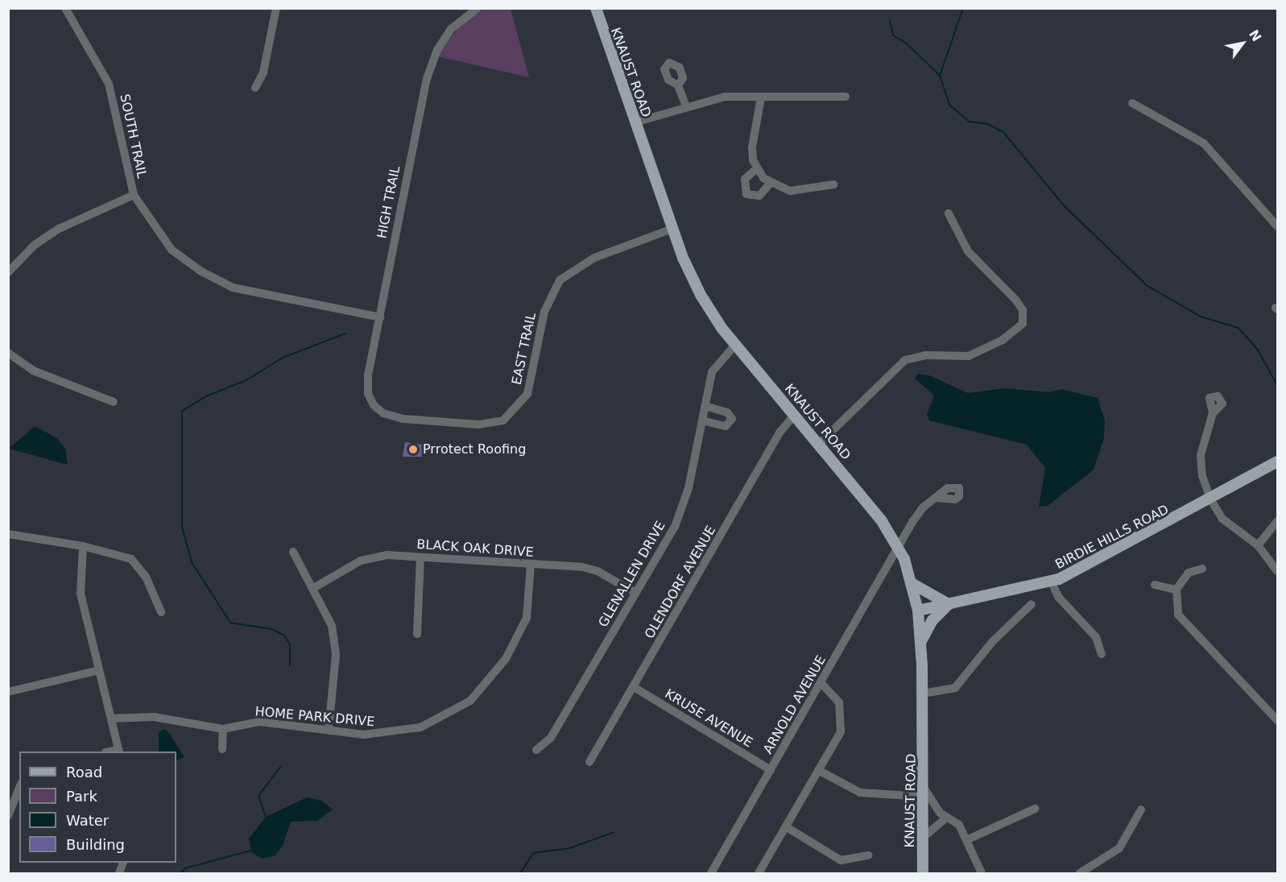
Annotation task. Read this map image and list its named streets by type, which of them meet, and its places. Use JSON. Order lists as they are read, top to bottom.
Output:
{
  "streets": {
    "main road": ["KNAUST ROAD", "BIRDIE HILLS ROAD"],
    "street": [
      "SOUTH TRAIL",
      "HIGH TRAIL",
      "EAST TRAIL",
      "BLACK OAK DRIVE",
      "GLENALLEN DRIVE",
      "OLENDORF AVENUE",
      "ARNOLD AVENUE",
      "HOME PARK DRIVE",
      "KRUSE AVENUE"
    ]
  },
  "crossings": [
    ["KNAUST ROAD", "EAST TRAIL"],
    ["KNAUST ROAD", "BIRDIE HILLS ROAD"],
    ["KNAUST ROAD", "GLENALLEN DRIVE"],
    ["KNAUST ROAD", "OLENDORF AVENUE"],
    ["KNAUST ROAD", "ARNOLD AVENUE"],
    ["SOUTH TRAIL", "HIGH TRAIL"],
    ["HIGH TRAIL", "EAST TRAIL"],
    ["BLACK OAK DRIVE", "GLENALLEN DRIVE"],
    ["BLACK OAK DRIVE", "HOME PARK DRIVE"],
    ["OLENDORF AVENUE", "KRUSE AVENUE"],
    ["ARNOLD AVENUE", "KRUSE AVENUE"]
  ],
  "places": ["Prrotect Roofing"],
  "legend": [
    "Road",
    "Park",
    "Water",
    "Building"
  ],
  "north": "top right"
}
